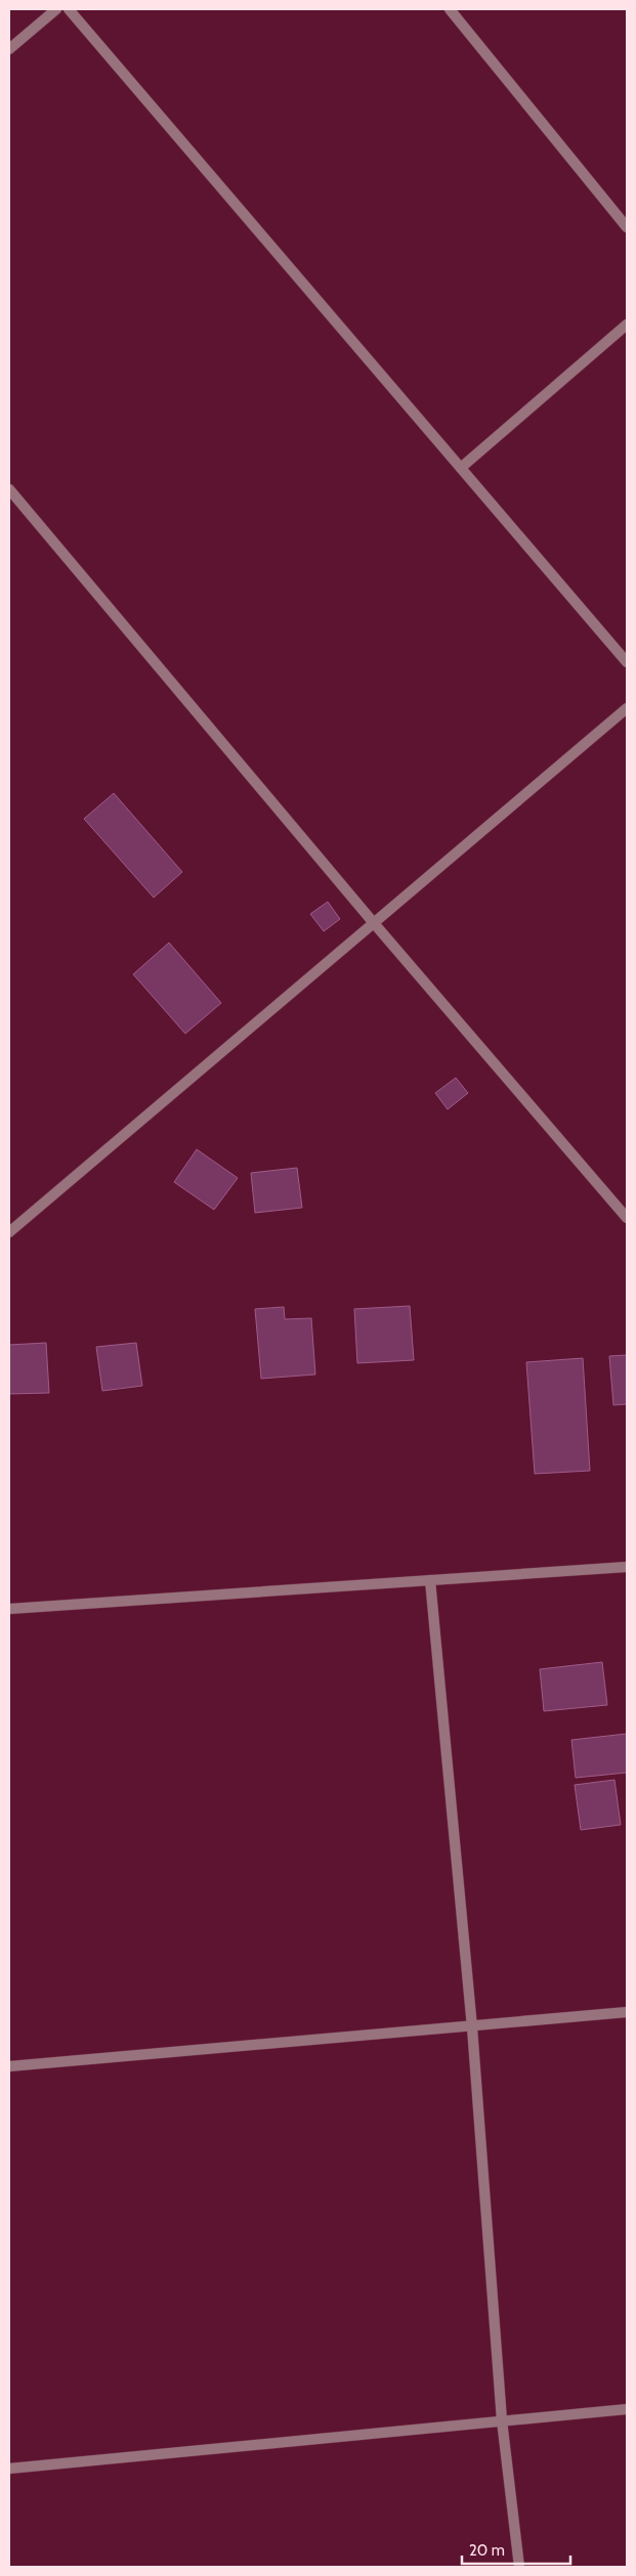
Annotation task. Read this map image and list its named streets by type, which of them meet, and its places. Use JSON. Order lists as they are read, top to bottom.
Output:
{
  "scale_bar": "20 m"
}
